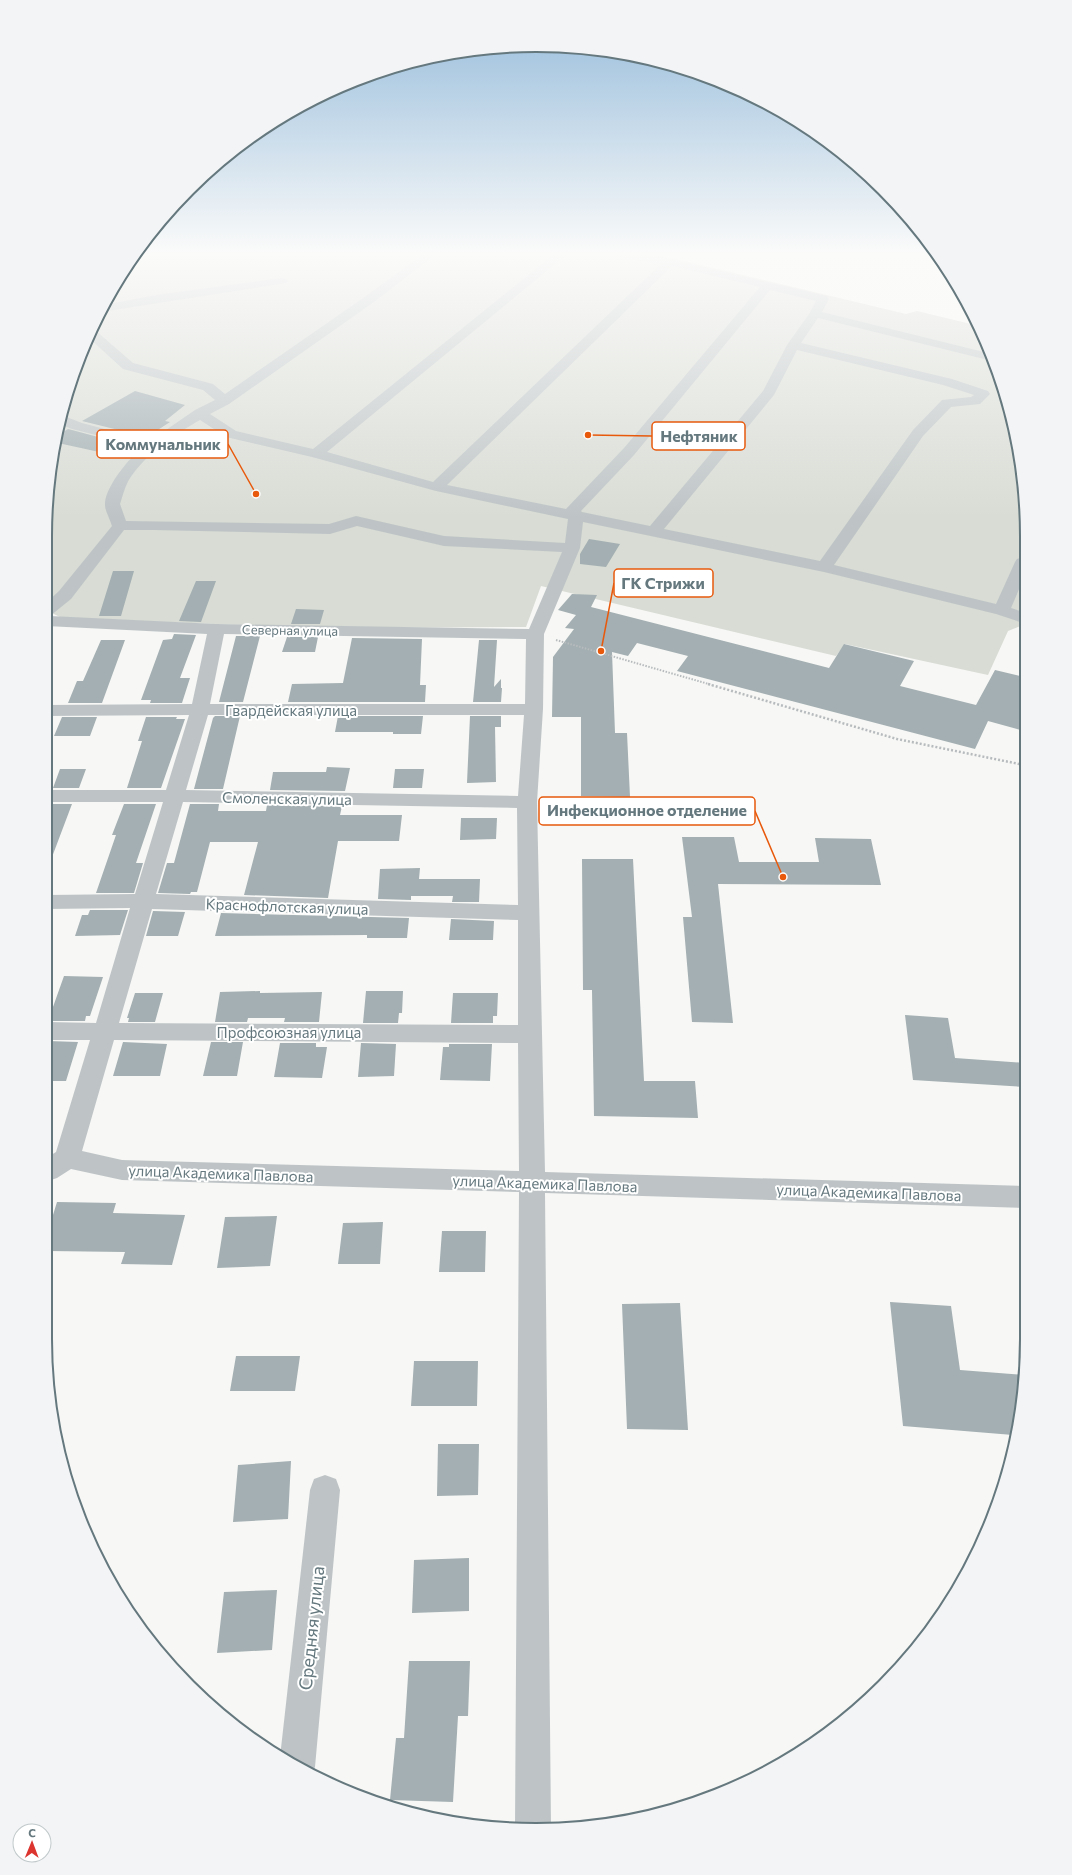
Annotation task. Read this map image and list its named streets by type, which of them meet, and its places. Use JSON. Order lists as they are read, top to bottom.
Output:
{
  "streets": {
    "street": [
      "Северная улица",
      "Гвардейская улица",
      "Смоленская улица",
      "Краснофлотская улица",
      "Профсоюзная улица",
      "улица Академика Павлова",
      "Средняя улица"
    ]
  },
  "places": [
    "Нефтяник",
    "Коммунальник",
    "ГК Стрижи",
    "Инфекционное отделение"
  ],
  "north": "top"
}
